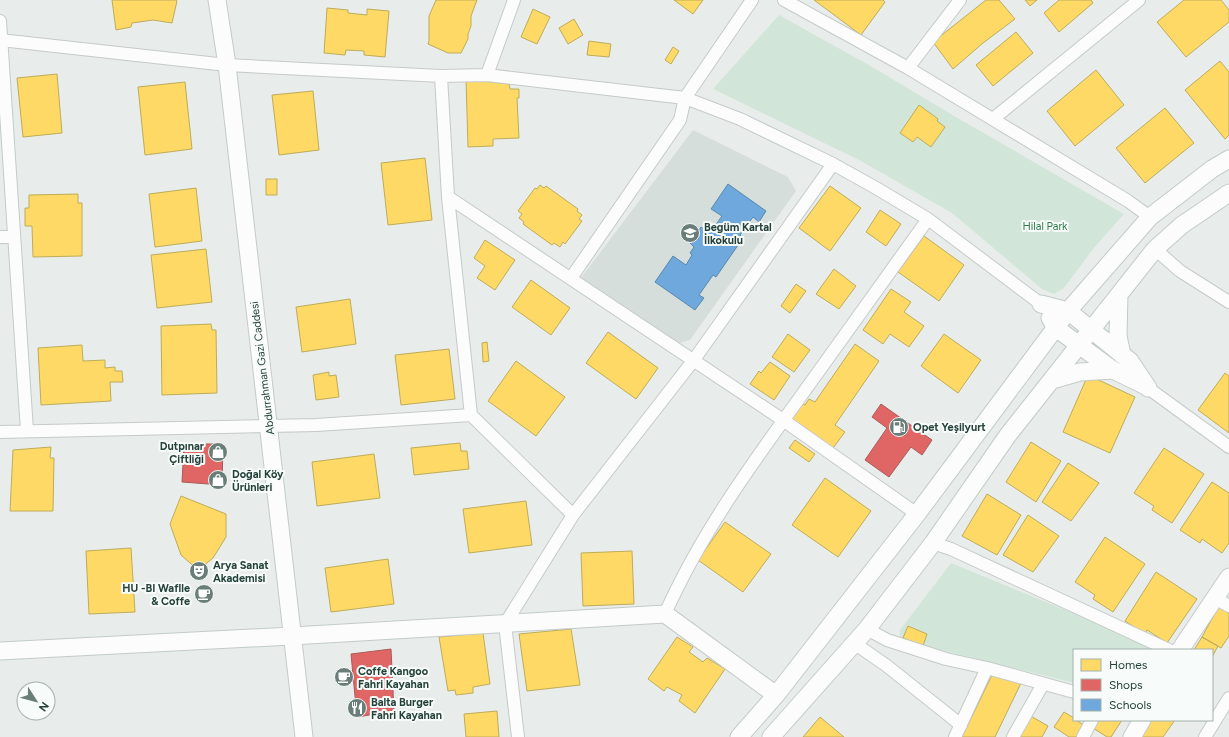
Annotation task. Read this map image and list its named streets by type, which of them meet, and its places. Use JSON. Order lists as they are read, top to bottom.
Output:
{
  "streets": {
    "main road": ["Abdurrahman Gazi Caddesi"]
  },
  "parks": ["Hilal Park"],
  "places": {
    "school or university": ["Begüm Kartal İlkokulu"],
    "fuel station": ["Opet Yeşilyurt"],
    "shop": ["Dutpınar Çiftliği", "Doğal Köy Ürünleri"],
    "theatre": ["Arya Sanat Akademisi"],
    "cafe": ["HU -BI Waflle & Coffe", "Coffe Kangoo Fahri Kayahan"],
    "restaurant": ["Balta Burger Fahri Kayahan"]
  },
  "legend": ["Homes", "Shops", "Schools"],
  "north": "bottom right"
}
